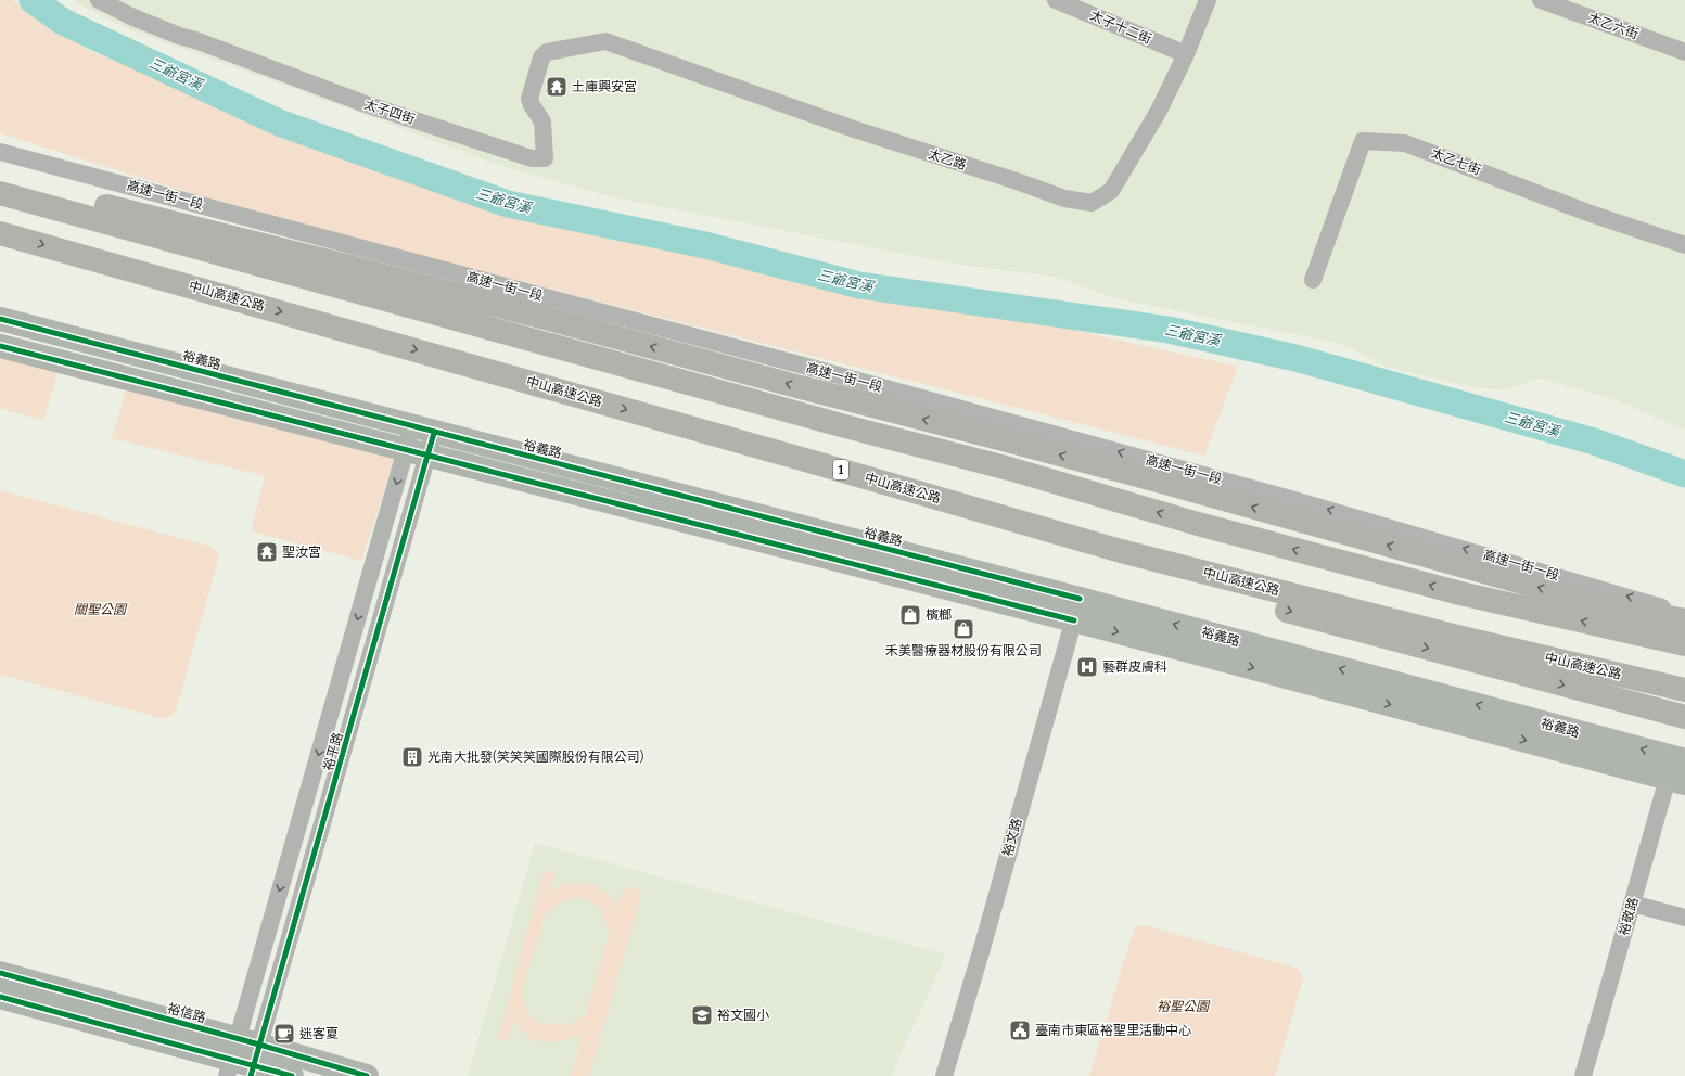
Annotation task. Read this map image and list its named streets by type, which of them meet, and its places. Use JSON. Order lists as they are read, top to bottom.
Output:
{
  "streets": {
    "highway": ["中山高速公路", "1"],
    "street": [
      "太乙六街",
      "太子十二街",
      "太子四街",
      "太乙路",
      "太乙七街",
      "高速一街一段",
      "裕義路",
      "裕平路",
      "裕文路",
      "裕敬路",
      "裕信路"
    ]
  },
  "crossings": [
    ["太子十二街", "太乙路"],
    ["太子四街", "太乙路"],
    ["裕義路", "裕平路"],
    ["裕義路", "裕文路"],
    ["裕義路", "裕敬路"],
    ["裕平路", "裕信路"]
  ],
  "one_way": ["高速一街一段"],
  "water": ["三爺宮溪"],
  "parks": ["關聖公園", "裕聖公園"],
  "places": {
    "temple": ["土庫興安宮", "聖汝宮"],
    "shop": ["檳榔", "禾美醫療器材股份有限公司"],
    "hospital": ["藝群皮膚科"],
    "building": ["光南大批發(笑笑笑國際股份有限公司)"],
    "school or university": ["裕文國小"],
    "public building": ["臺南市東區裕聖里活動中心"],
    "cafe": ["迷客夏"]
  }
}
